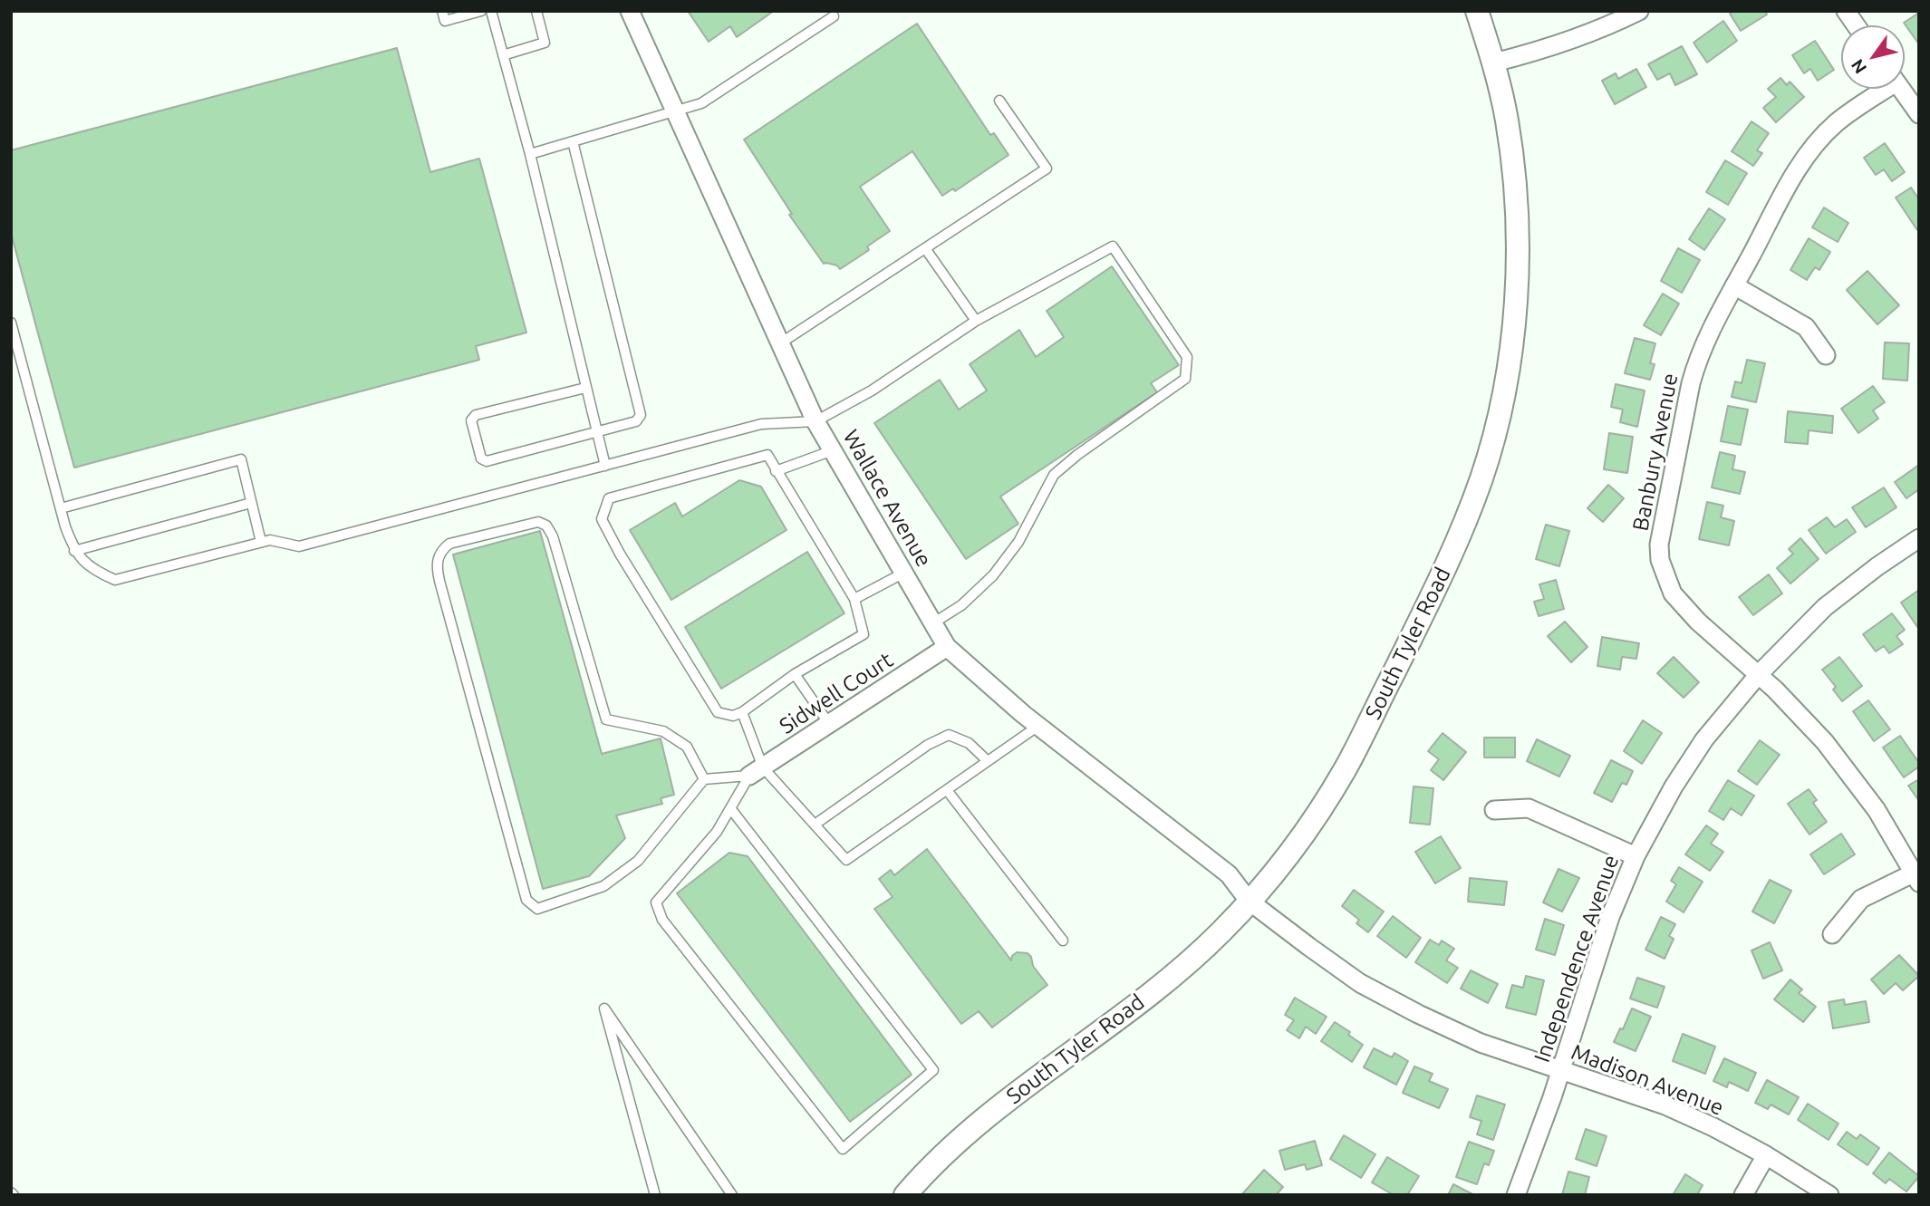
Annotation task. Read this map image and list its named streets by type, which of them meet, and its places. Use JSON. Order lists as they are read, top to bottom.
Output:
{
  "streets": {
    "street": [
      "Banbury Avenue",
      "Wallace Avenue",
      "South Tyler Road",
      "Sidwell Court",
      "Independence Avenue",
      "Madison Avenue"
    ]
  },
  "crossings": [
    ["Banbury Avenue", "Independence Avenue"],
    ["Wallace Avenue", "South Tyler Road"],
    ["Wallace Avenue", "Sidwell Court"],
    ["Wallace Avenue", "Madison Avenue"],
    ["South Tyler Road", "Madison Avenue"],
    ["Independence Avenue", "Madison Avenue"]
  ],
  "north": "bottom left"
}
